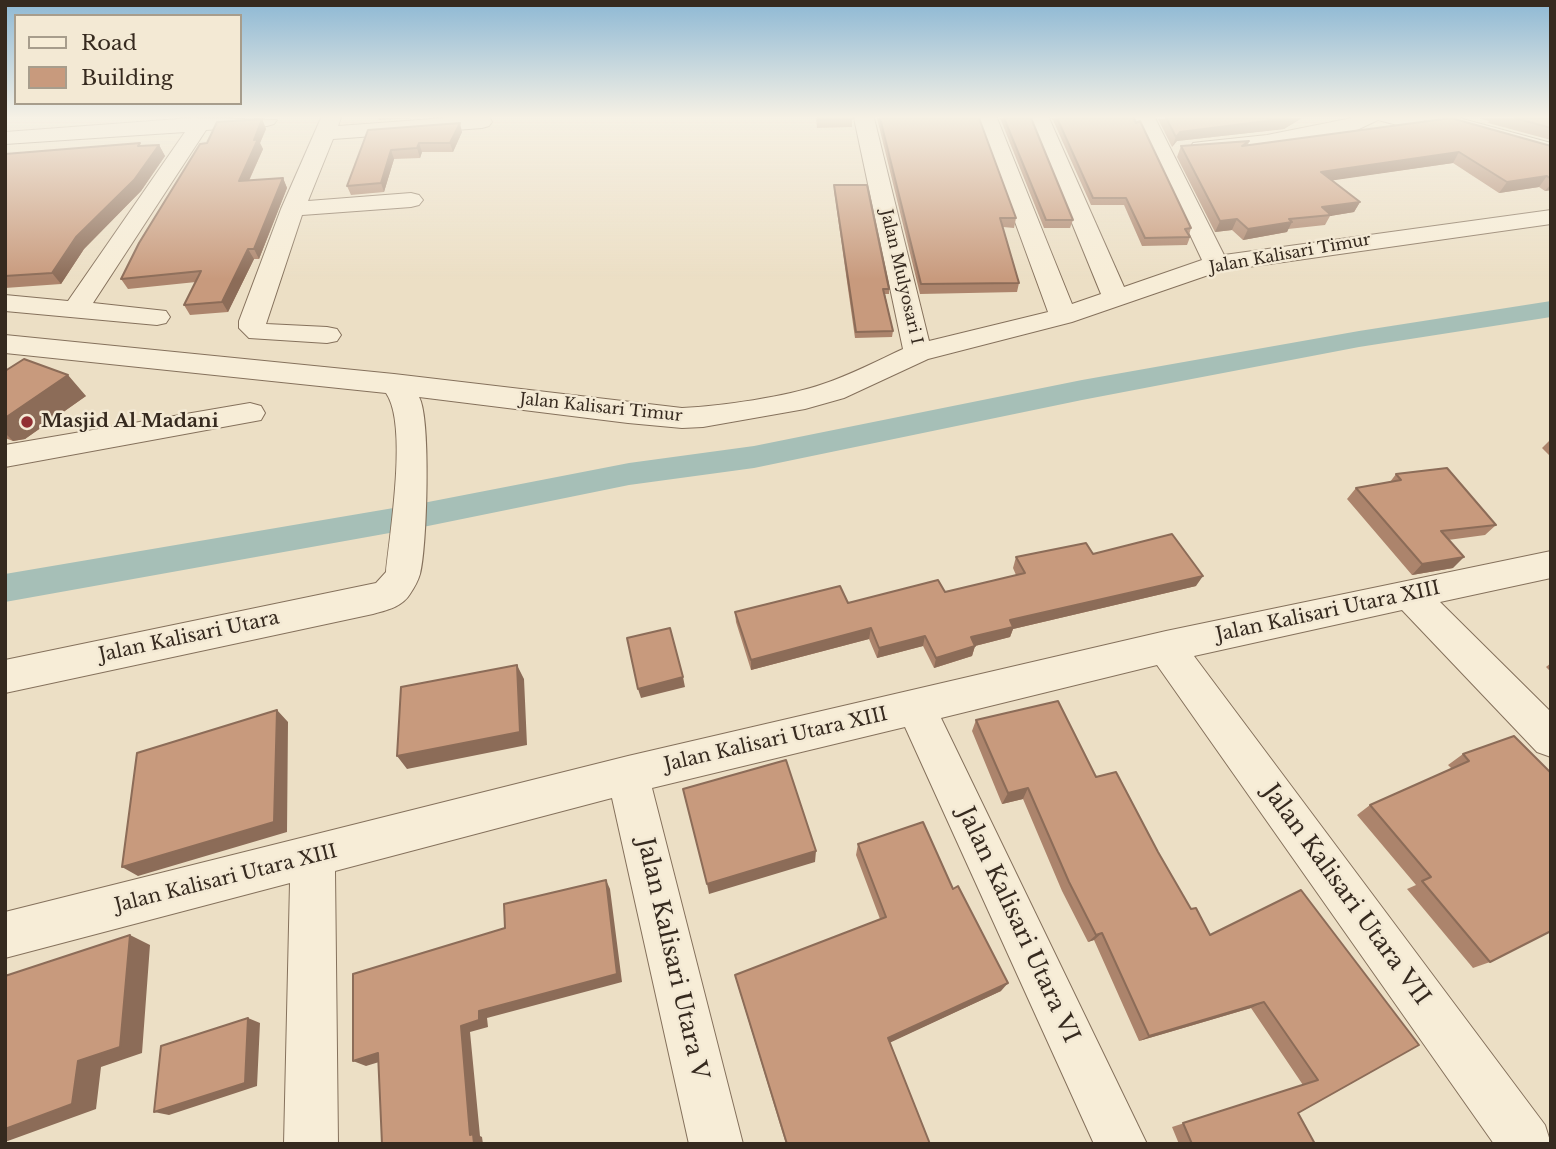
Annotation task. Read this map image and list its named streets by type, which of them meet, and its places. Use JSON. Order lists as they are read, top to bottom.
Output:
{
  "streets": {
    "street": [
      "Jalan Kalisari Timur",
      "Jalan Mulyosari I",
      "Jalan Kalisari Utara XIII",
      "Jalan Kalisari Utara",
      "Jalan Kalisari Utara VII",
      "Jalan Kalisari Utara VI",
      "Jalan Kalisari Utara V"
    ]
  },
  "crossings": [
    ["Jalan Kalisari Timur", "Jalan Mulyosari I"],
    ["Jalan Kalisari Timur", "Jalan Kalisari Utara"],
    ["Jalan Kalisari Utara XIII", "Jalan Kalisari Utara VII"],
    ["Jalan Kalisari Utara XIII", "Jalan Kalisari Utara VI"],
    ["Jalan Kalisari Utara XIII", "Jalan Kalisari Utara V"]
  ],
  "places": ["Masjid Al Madani"],
  "legend": ["Road", "Building"]
}
